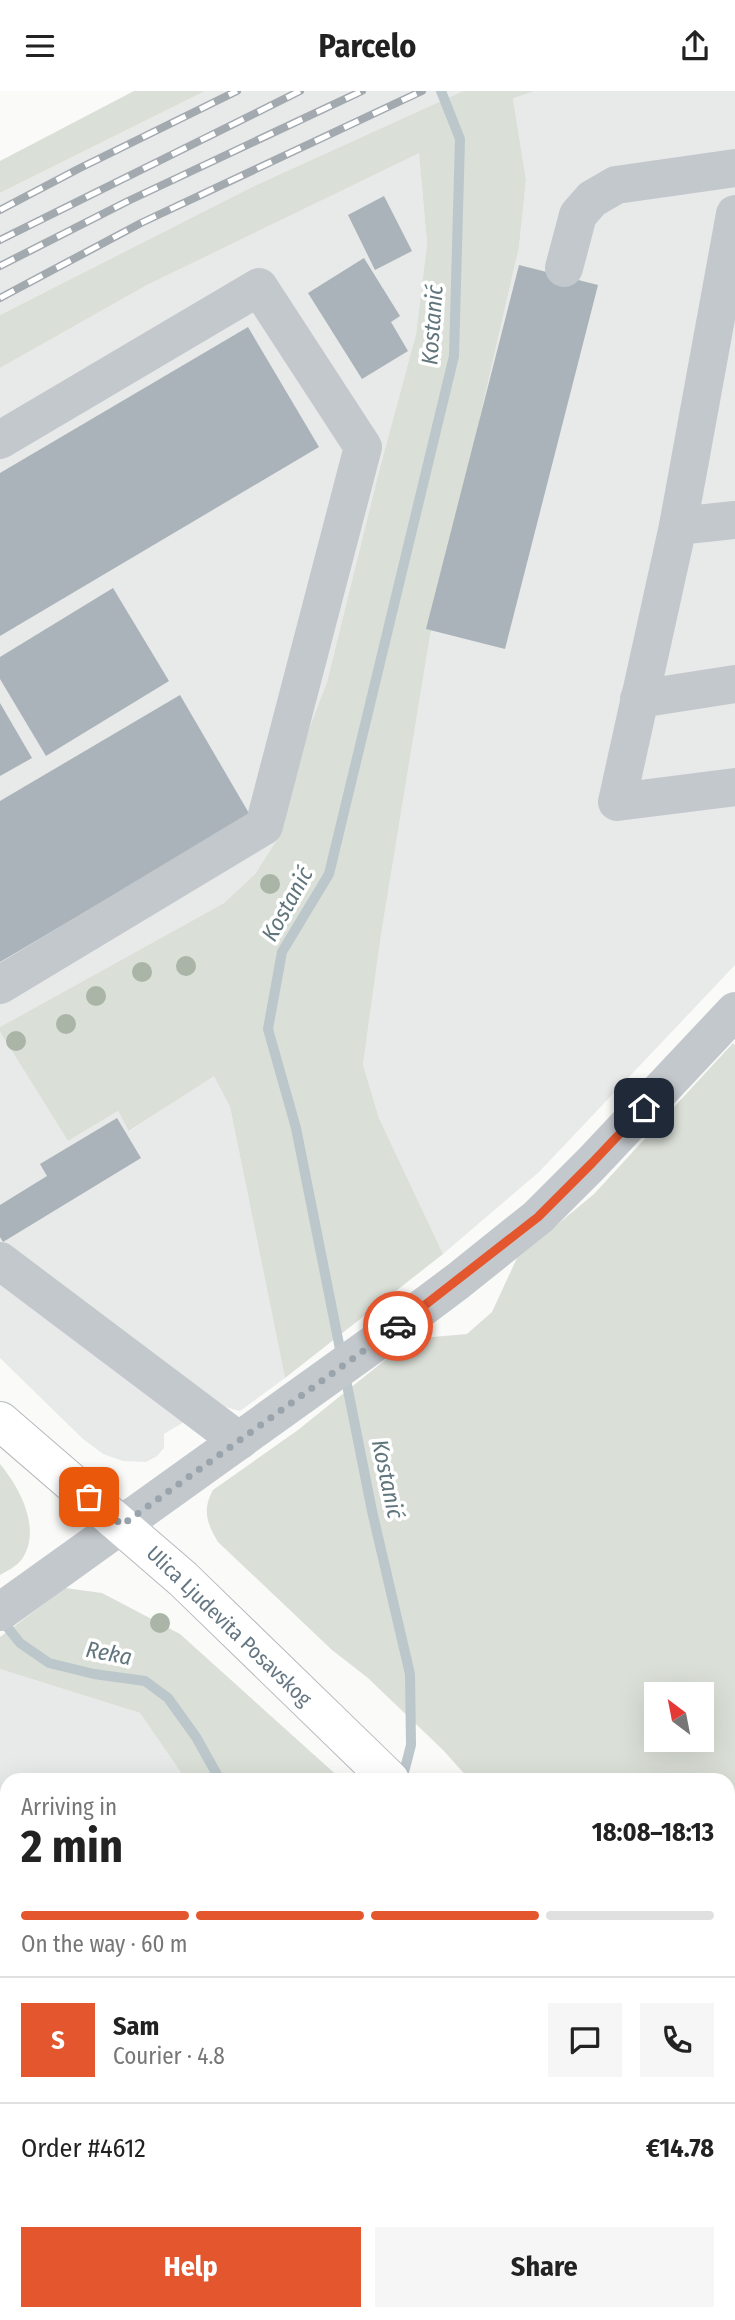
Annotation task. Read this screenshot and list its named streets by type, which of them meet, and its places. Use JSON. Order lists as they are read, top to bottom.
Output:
{
  "streets": {
    "main road": ["Ulica Ljudevita Posavskog"]
  },
  "water": ["Kostanić", "Reka"],
  "north": "top left",
  "page": {
    "header": "Parcelo",
    "heading": ["2 min", "Arriving in", "18:08–18:13"],
    "panel": [
      "Sam",
      "Courier · 4.8",
      "Order #4612",
      "€14.78"
    ],
    "bar": "On the way · 60 m",
    "round": "S",
    "buttons": ["Help", "Share"]
  }
}
